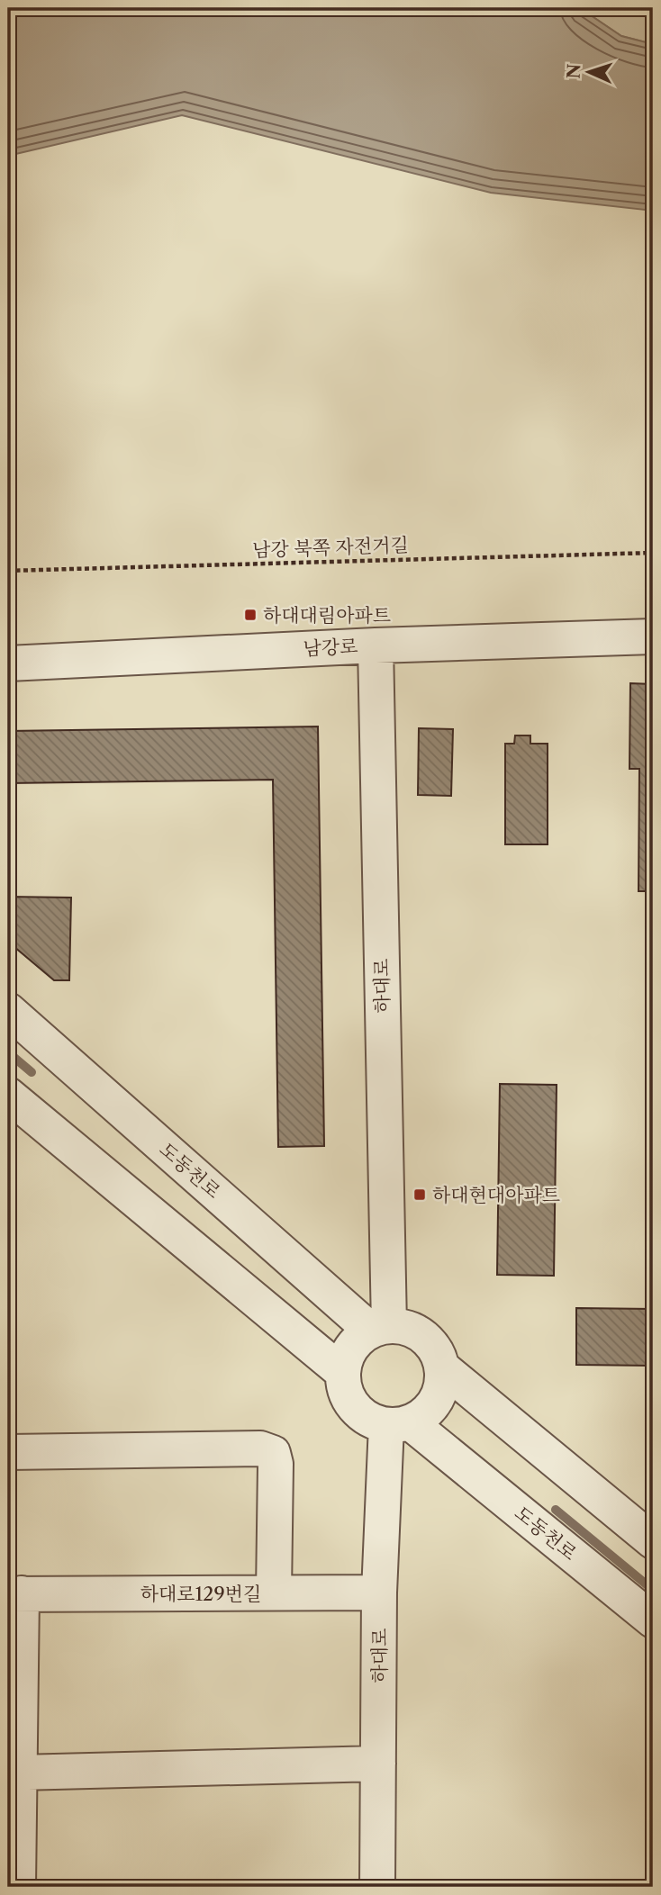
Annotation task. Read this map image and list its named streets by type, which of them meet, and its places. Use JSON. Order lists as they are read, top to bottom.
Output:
{
  "streets": {
    "street": [
      "남강로",
      "하대로",
      "도동천로",
      "하대로129번길"
    ],
    "path": ["남강 북쪽 자전거길"]
  },
  "crossings": [
    ["남강로", "하대로"],
    ["하대로", "도동천로"],
    ["하대로", "하대로129번길"]
  ],
  "places": {
    "transit": ["하대대림아파트", "하대현대아파트"]
  },
  "north": "left"
}
